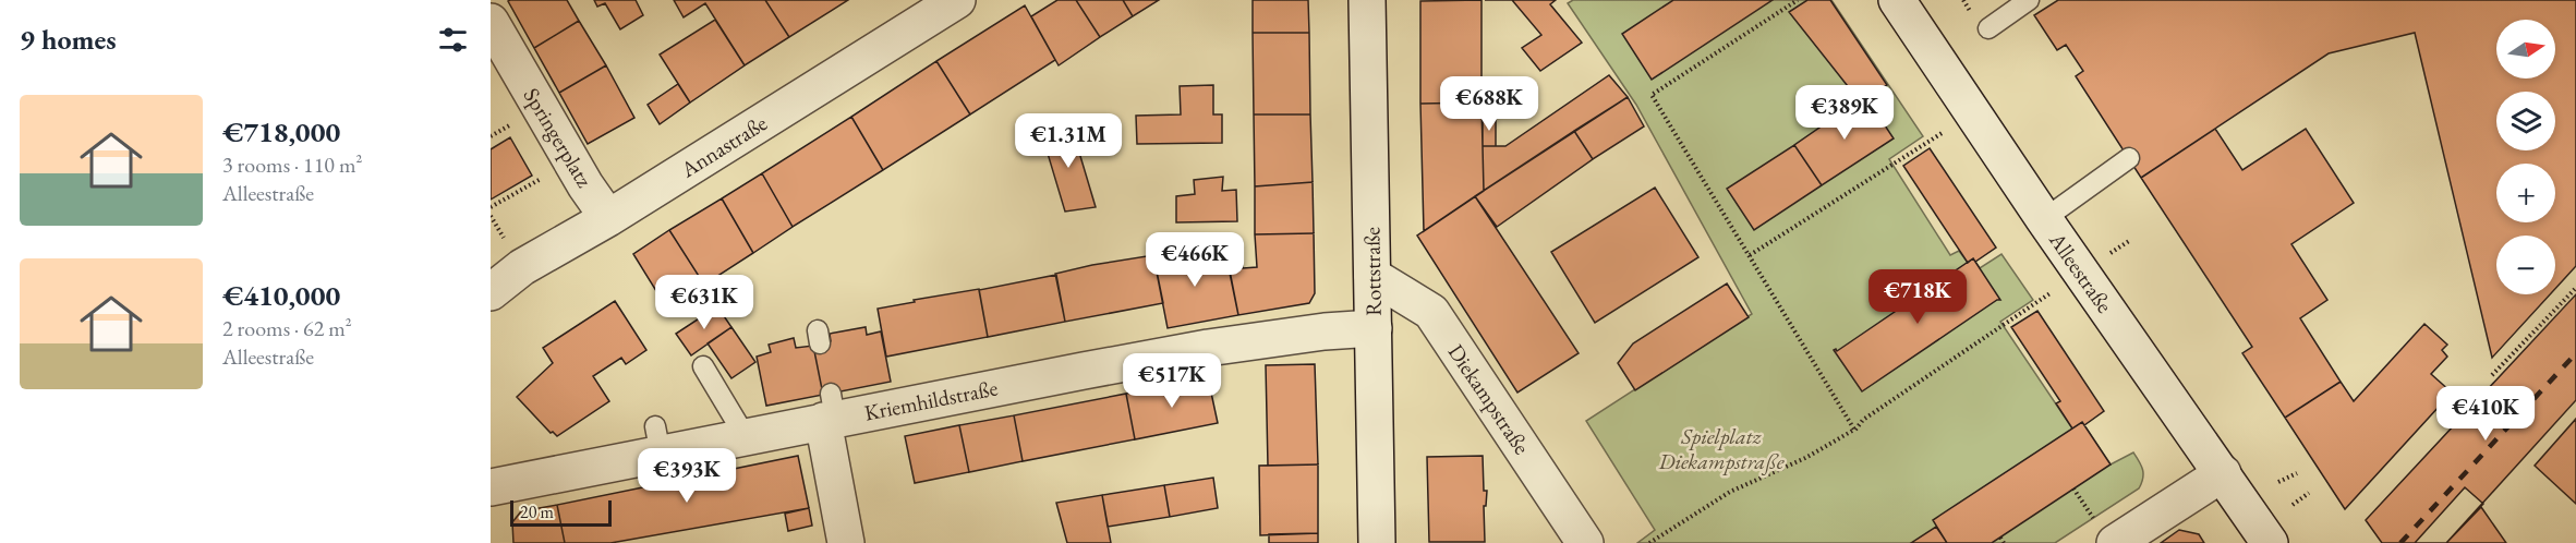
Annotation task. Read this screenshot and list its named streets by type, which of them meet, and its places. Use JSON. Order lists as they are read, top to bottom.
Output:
{
  "streets": {
    "street": [
      "Springerplatz",
      "Annastraße",
      "Rottstraße",
      "Alleestraße",
      "Diekampstraße",
      "Kriemhildstraße"
    ]
  },
  "crossings": [
    ["Springerplatz", "Annastraße"],
    ["Rottstraße", "Diekampstraße"],
    ["Rottstraße", "Kriemhildstraße"]
  ],
  "parks": ["Spielplatz Diekampstraße"],
  "scale_bar": "20 m",
  "north": "right",
  "page": {
    "heading": "9 homes",
    "map_buttons": ["+", "−"],
    "price": [
      "€688K",
      "€389K",
      "€1.31M",
      "€466K",
      "€718K",
      "€631K",
      "€517K",
      "€410K",
      "€393K"
    ],
    "list": [
      {
        "name": "€718,000",
        "note": "3 rooms · 110 m² · Alleestraße"
      },
      {
        "name": "€410,000",
        "note": "2 rooms · 62 m² · Alleestraße"
      }
    ],
    "scale": "20 m"
  }
}
